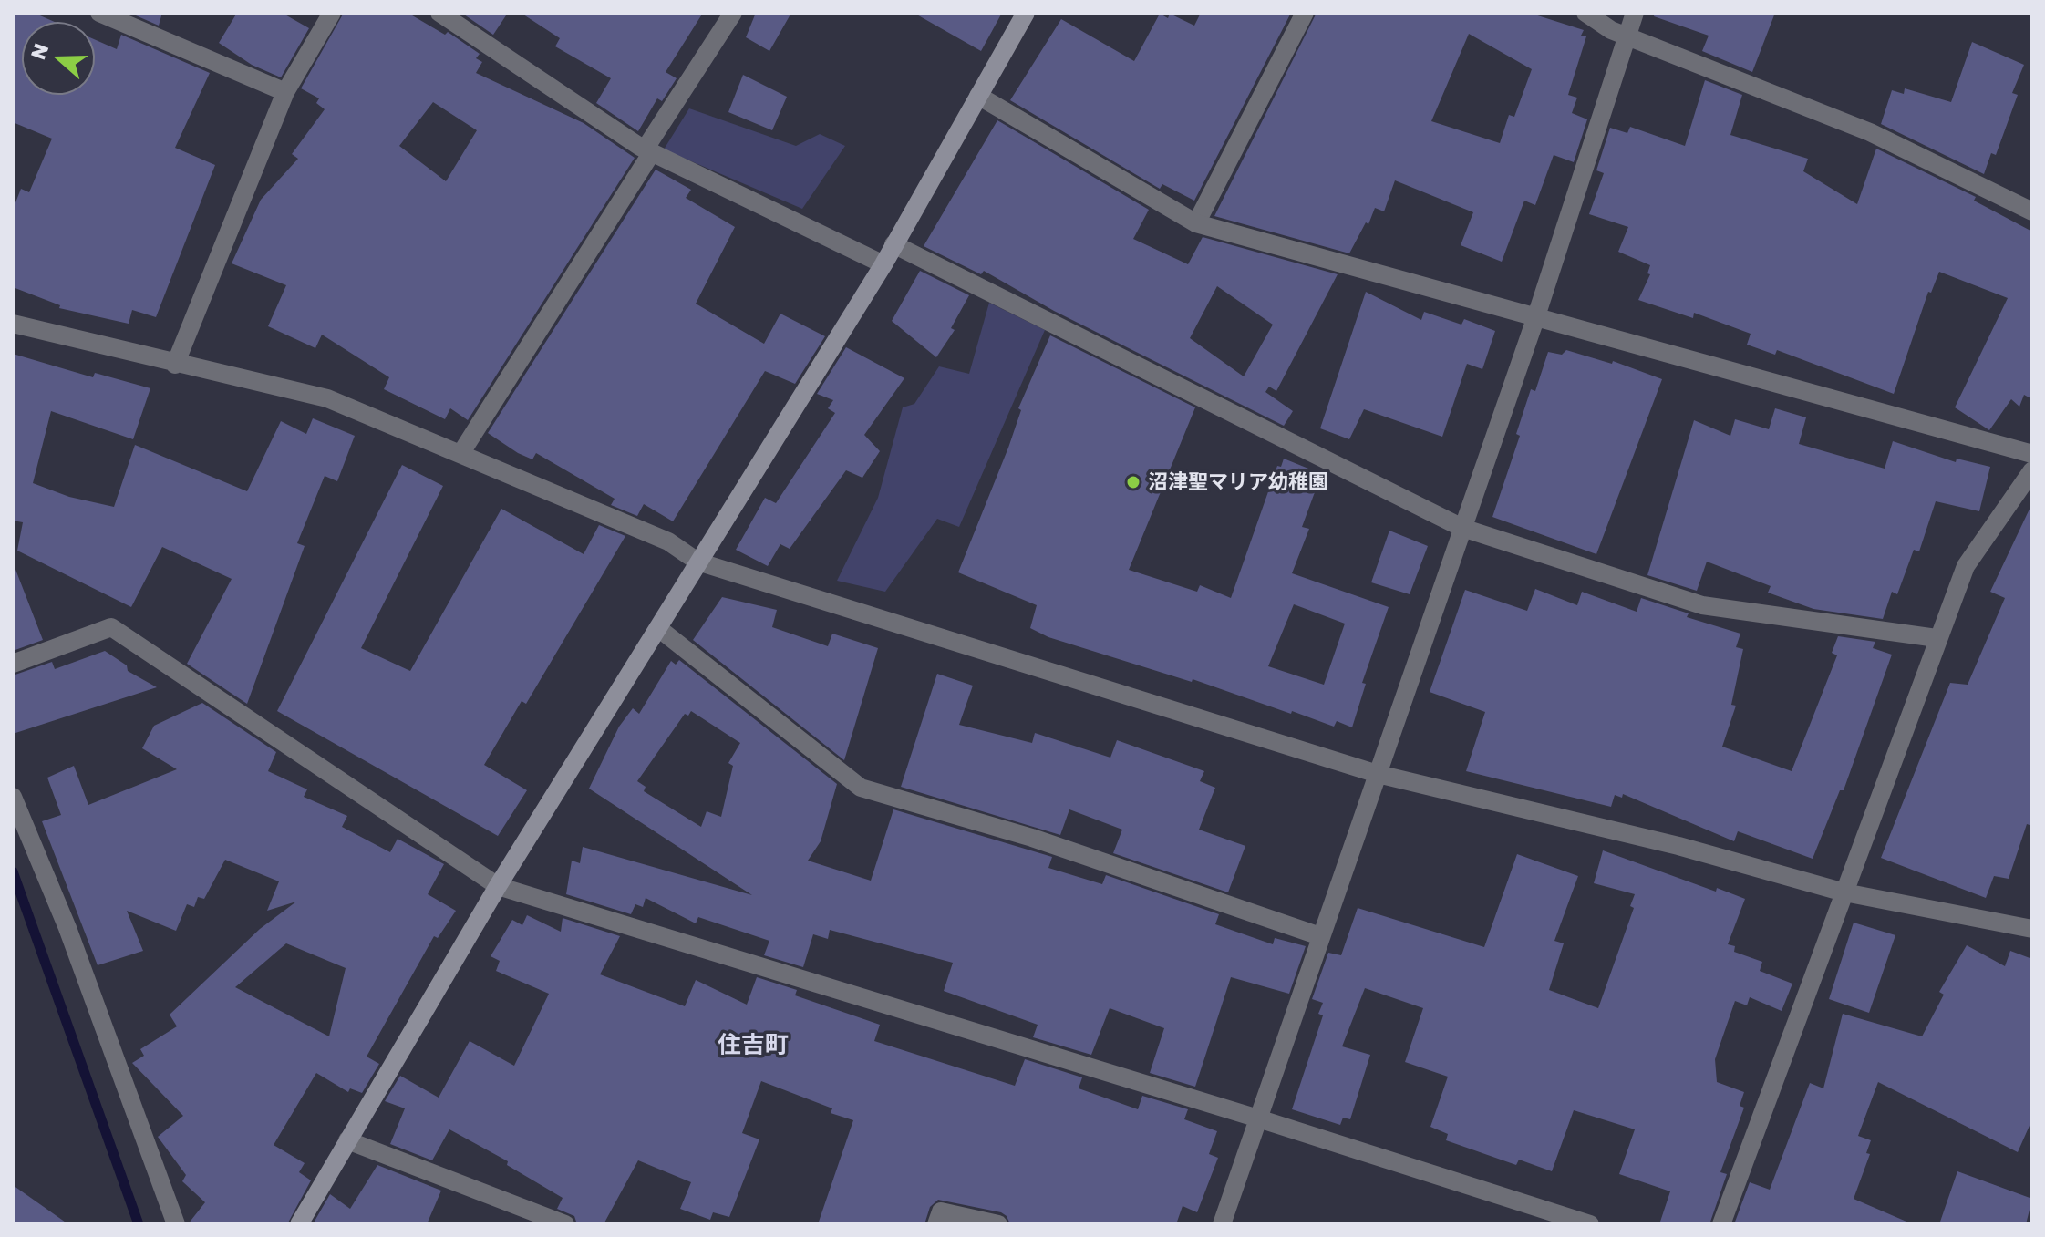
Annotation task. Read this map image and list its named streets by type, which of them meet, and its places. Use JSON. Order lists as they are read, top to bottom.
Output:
{
  "districts": ["住吉町"],
  "places": ["沼津聖マリア幼稚園"],
  "north": "left"
}
